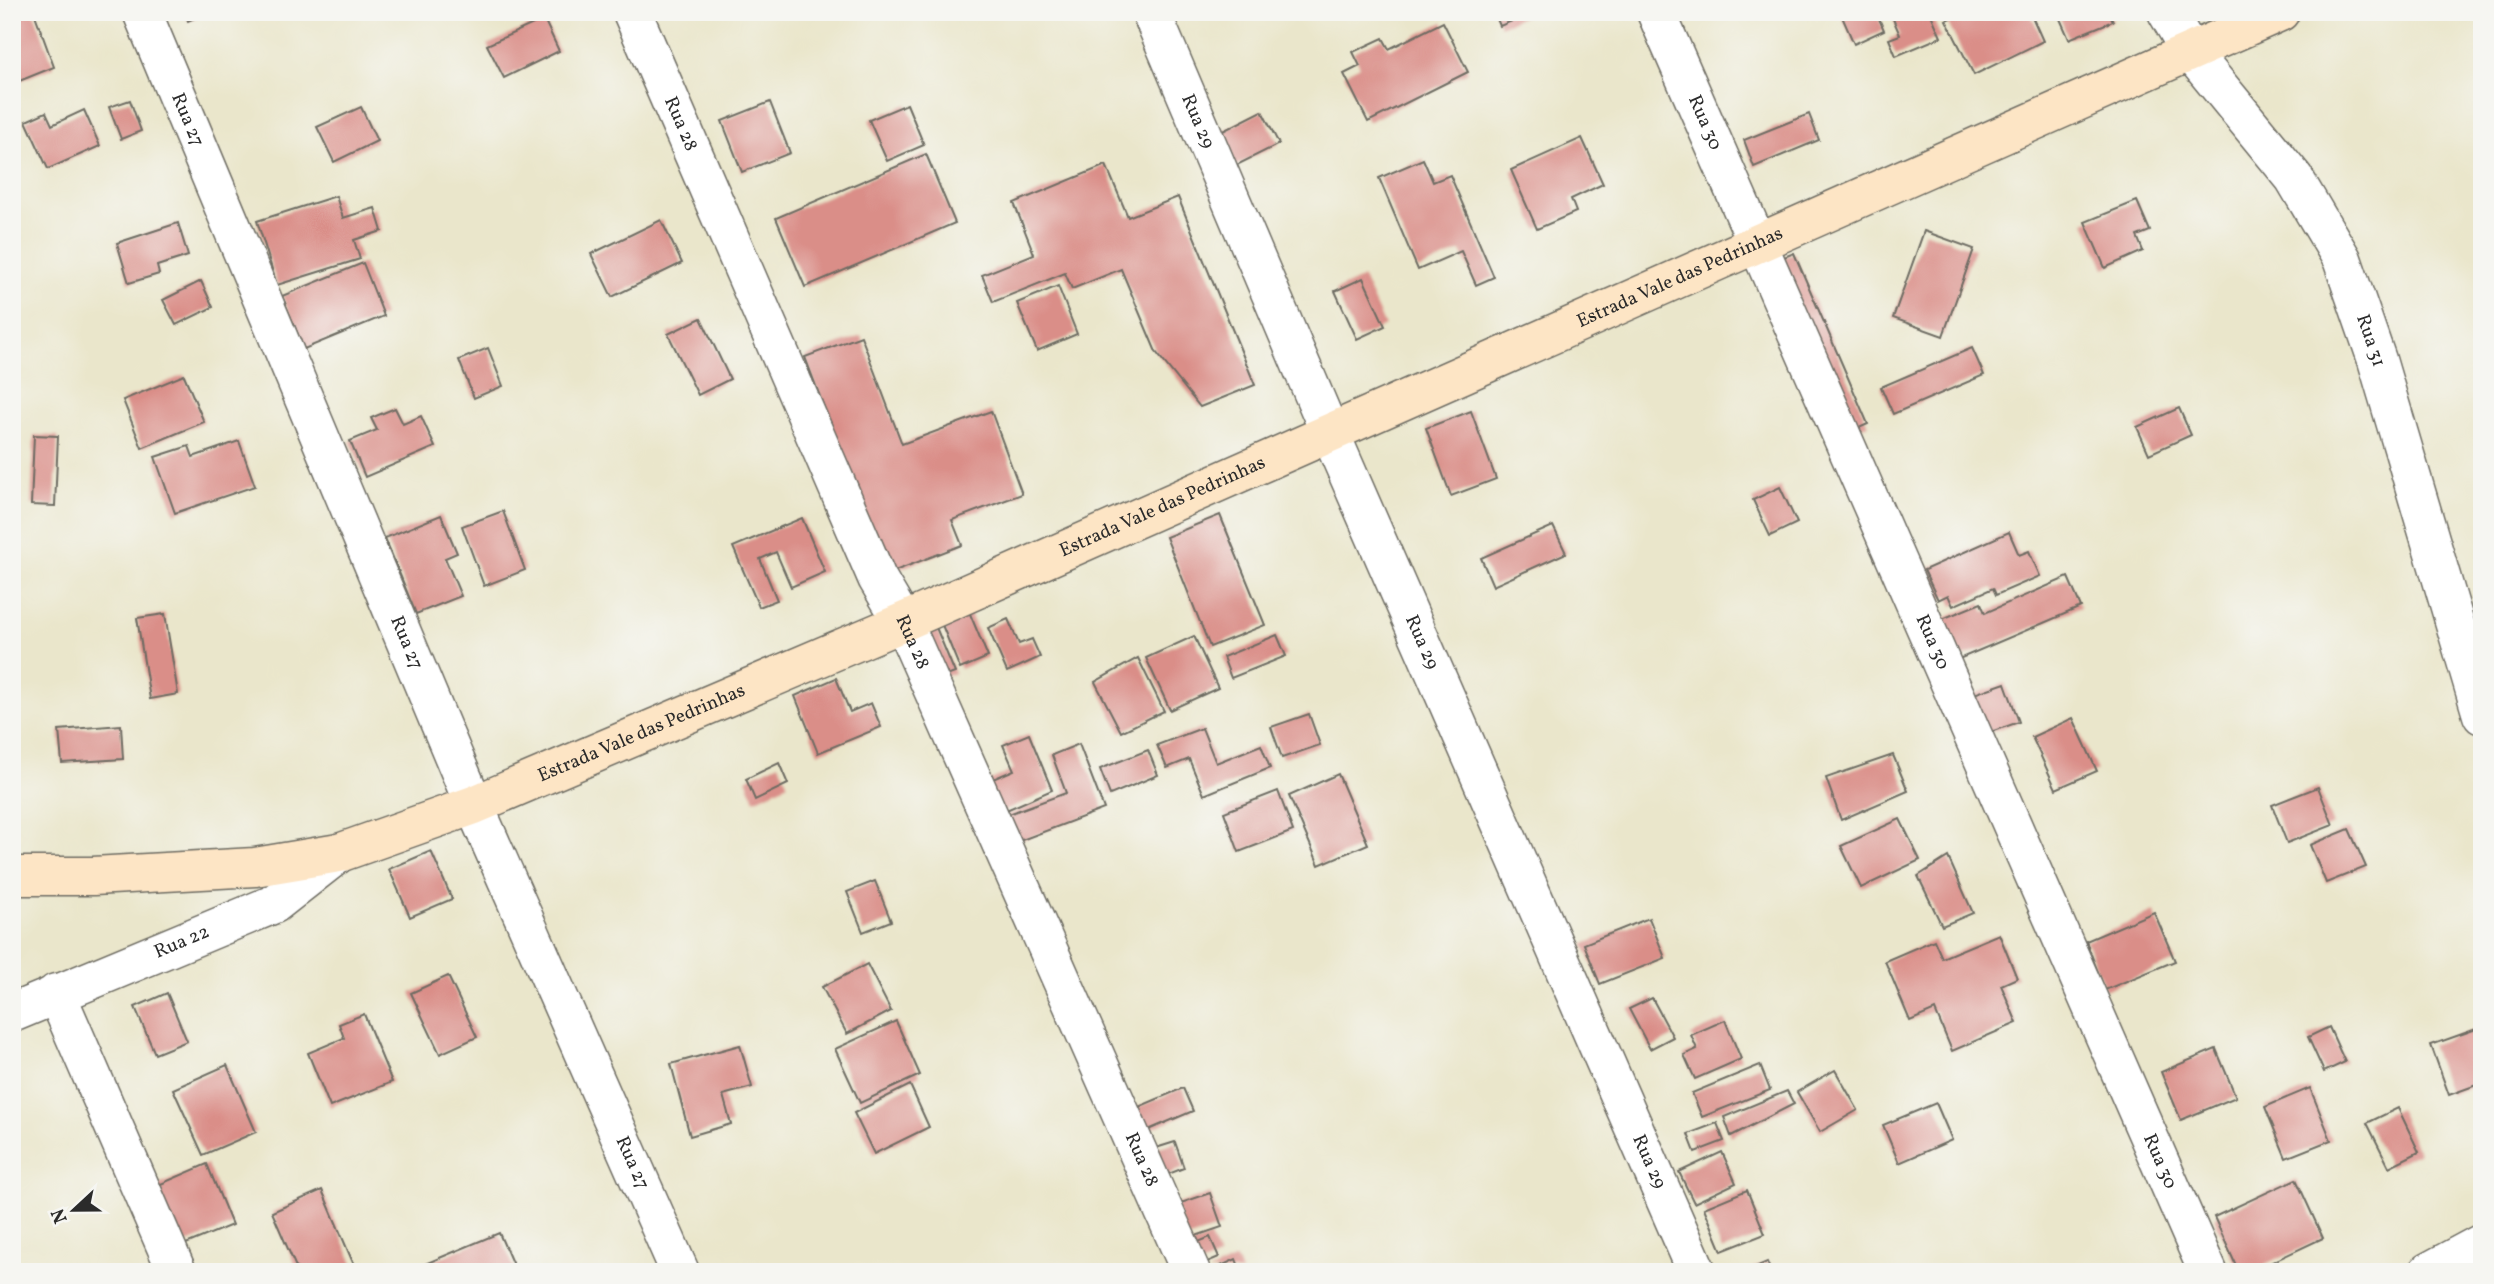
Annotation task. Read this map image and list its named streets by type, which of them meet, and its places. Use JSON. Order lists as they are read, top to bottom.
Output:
{
  "streets": {
    "main road": ["Estrada Vale das Pedrinhas"],
    "street": [
      "Rua 27",
      "Rua 29",
      "Rua 30",
      "Rua 28",
      "Rua 31",
      "Rua 22"
    ]
  },
  "crossings": [
    ["Rua 27", "Estrada Vale das Pedrinhas"],
    ["Rua 29", "Estrada Vale das Pedrinhas"],
    ["Rua 30", "Estrada Vale das Pedrinhas"],
    ["Rua 28", "Estrada Vale das Pedrinhas"],
    ["Estrada Vale das Pedrinhas", "Rua 31"],
    ["Estrada Vale das Pedrinhas", "Rua 22"]
  ],
  "north": "left"
}
